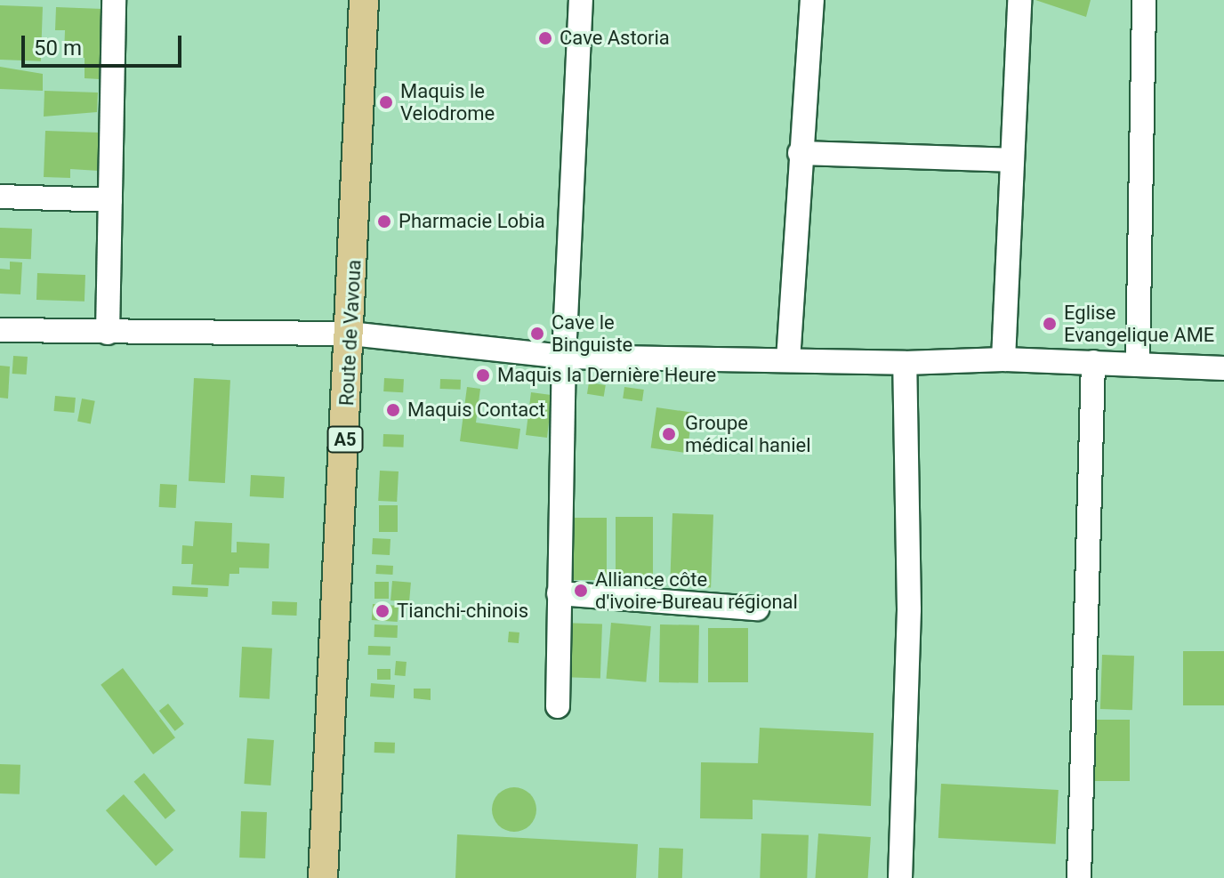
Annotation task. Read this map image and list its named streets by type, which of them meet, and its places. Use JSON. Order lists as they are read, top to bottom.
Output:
{
  "streets": {
    "main road": ["Route de Vavoua", "A5"]
  },
  "places": [
    "Cave Astoria",
    "Maquis le Velodrome",
    "Pharmacie Lobia",
    "Eglise Evangelique AME",
    "Cave le Binguiste",
    "Maquis la Dernière Heure",
    "Maquis Contact",
    "Groupe médical haniel",
    "Alliance côte d'ivoire-Bureau régional",
    "Tianchi-chinois"
  ],
  "scale_bar": "50 m"
}
